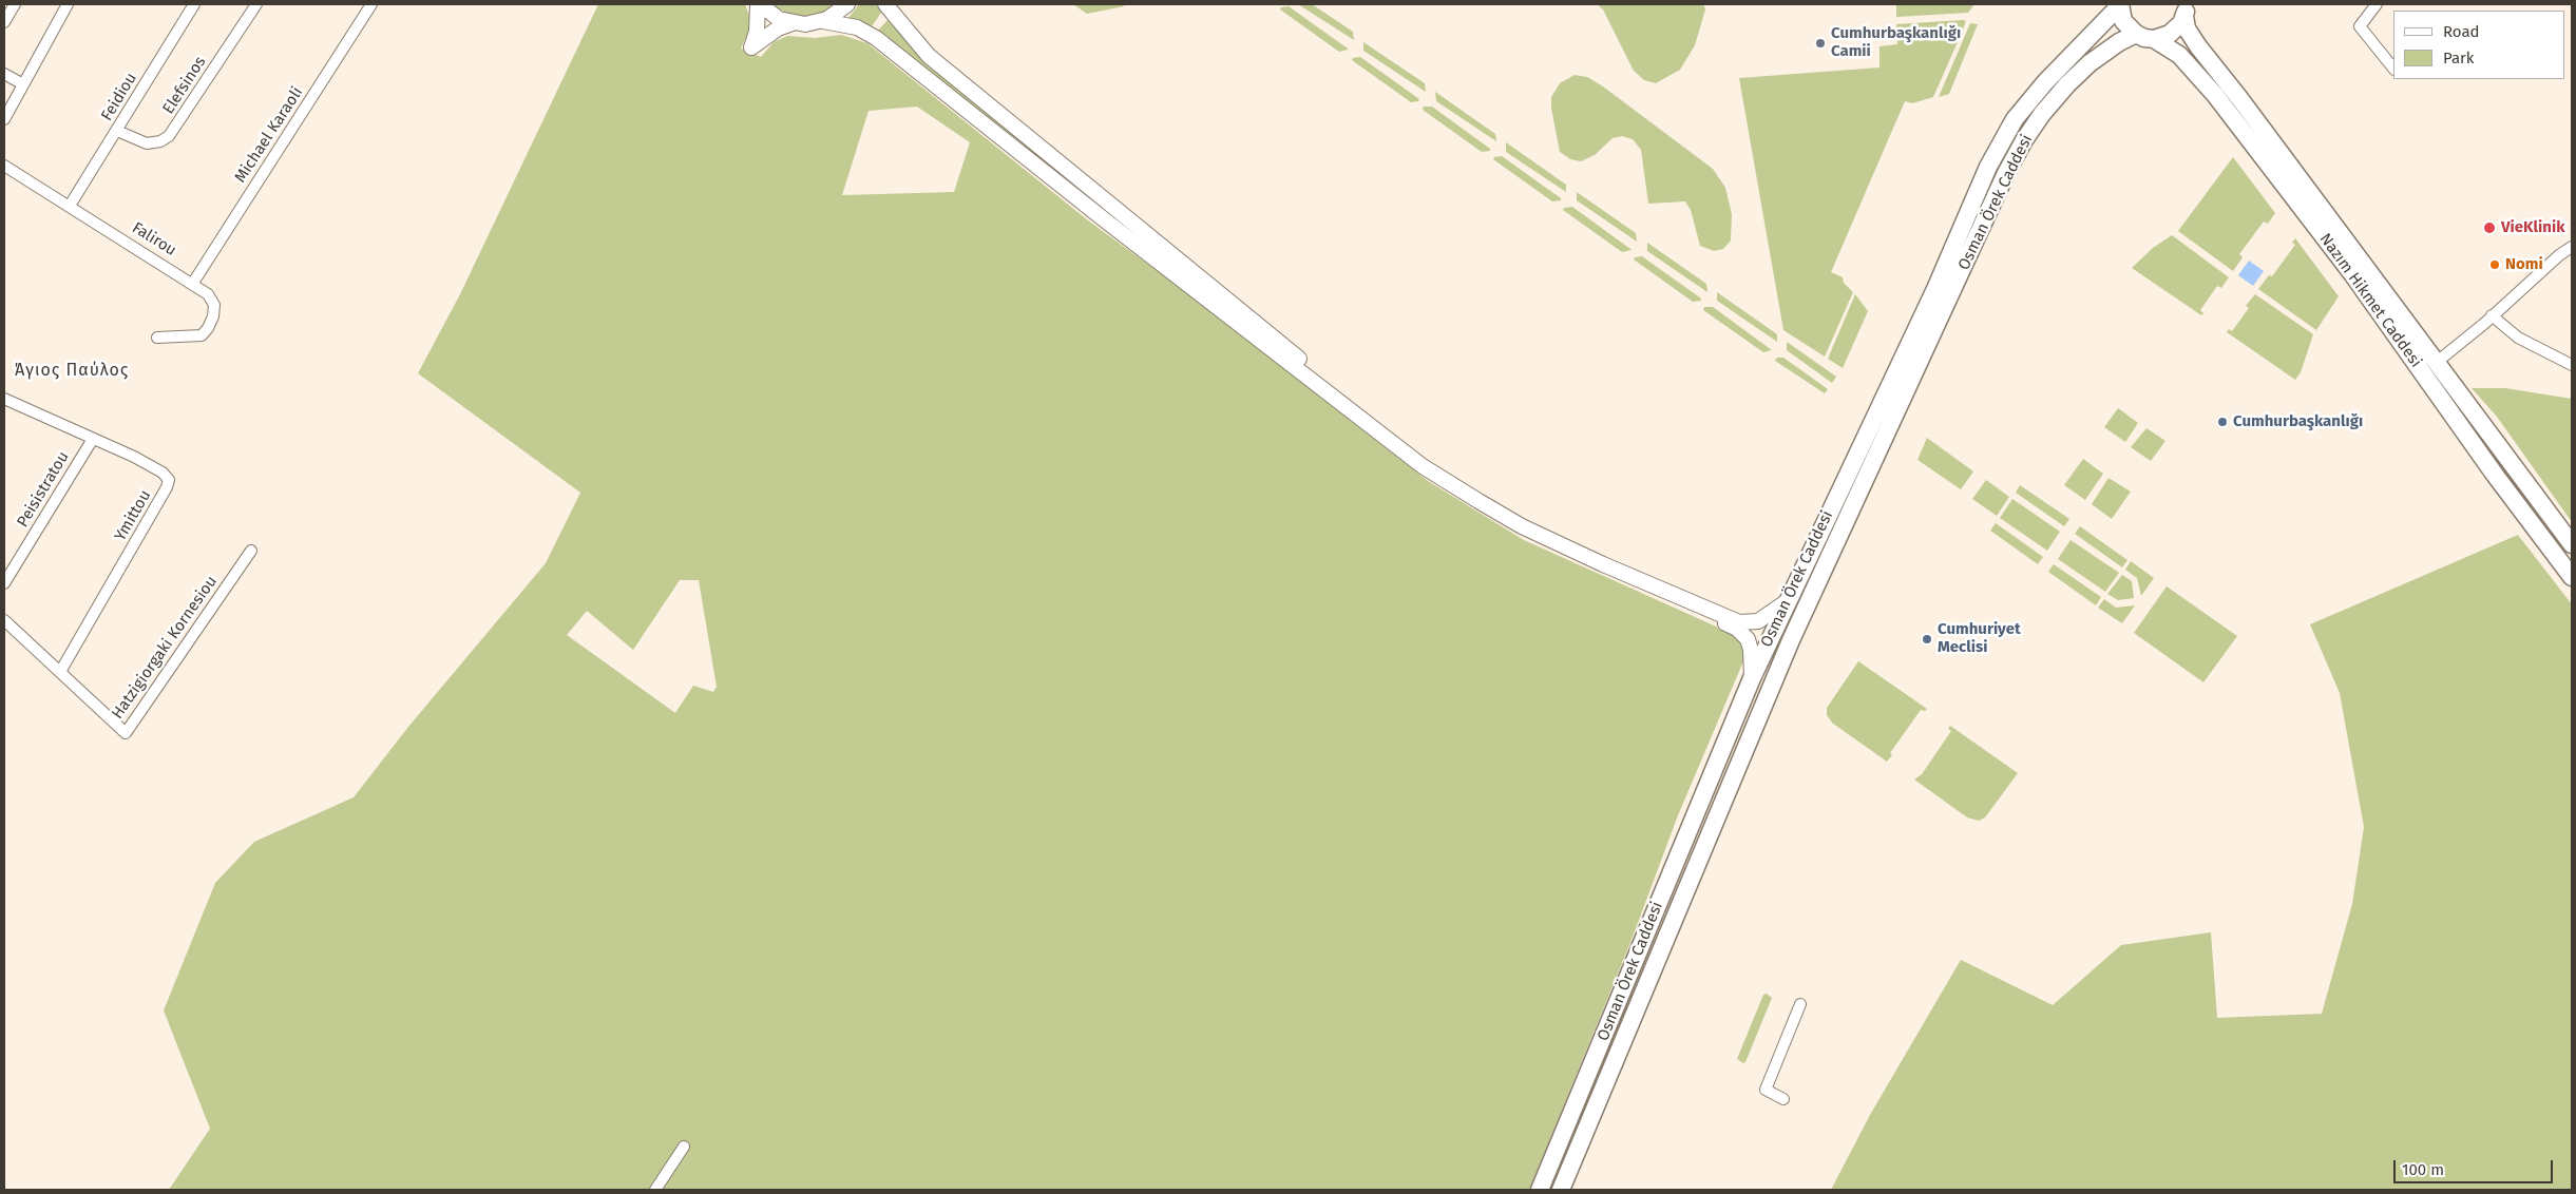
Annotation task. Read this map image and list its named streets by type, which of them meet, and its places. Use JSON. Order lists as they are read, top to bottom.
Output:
{
  "streets": {
    "main road": ["Osman Örek Caddesi", "Nazım Hikmet Caddesi"],
    "street": [
      "Elefsinos",
      "Feidiou",
      "Michael Karaoli",
      "Falirou",
      "Peisistratou",
      "Ymittou",
      "Hatzigiorgaki Kornesiou"
    ]
  },
  "crossings": [
    ["Elefsinos", "Feidiou"],
    ["Feidiou", "Falirou"],
    ["Michael Karaoli", "Falirou"],
    ["Osman Örek Caddesi", "Nazım Hikmet Caddesi"],
    ["Peisistratou", "Ymittou"],
    ["Ymittou", "Hatzigiorgaki Kornesiou"]
  ],
  "districts": ["Άγιος Παύλος"],
  "places": [
    "Cumhurbaşkanlığı Camii",
    "VieKlinik",
    "Nomi",
    "Cumhurbaşkanlığı",
    "Cumhuriyet Meclisi"
  ],
  "legend": ["Road", "Park"],
  "scale_bar": "100 m"
}
